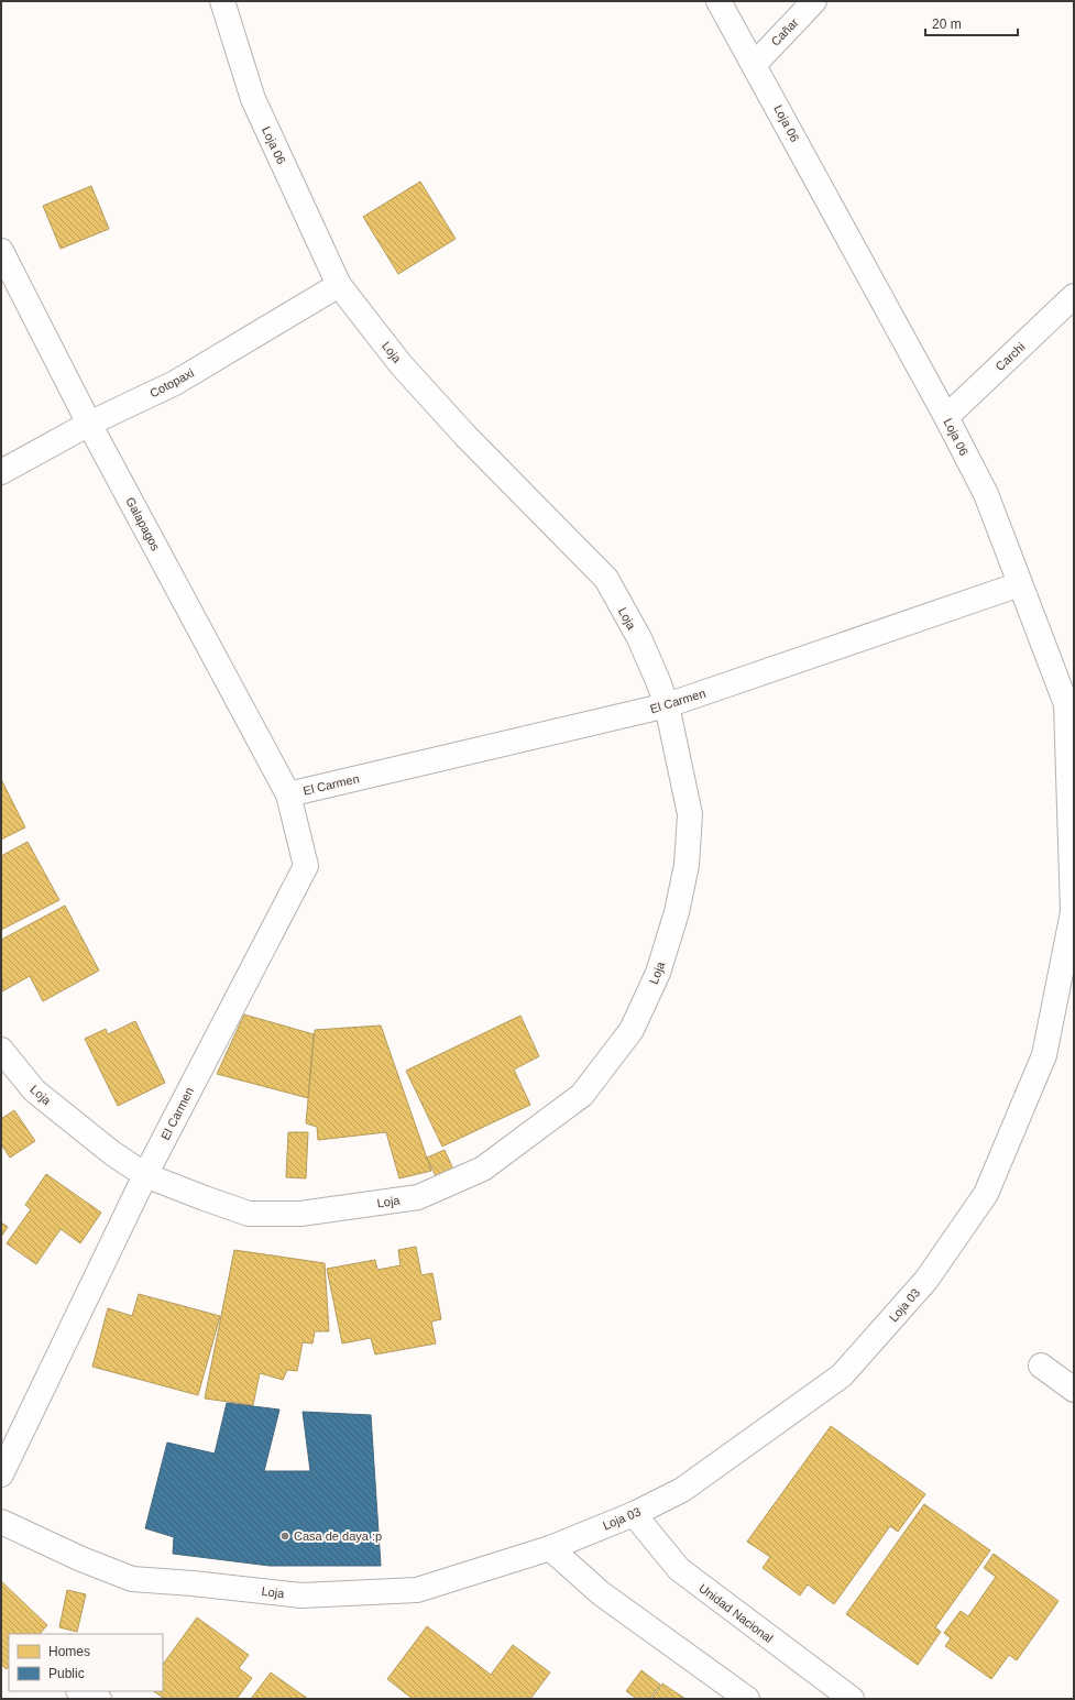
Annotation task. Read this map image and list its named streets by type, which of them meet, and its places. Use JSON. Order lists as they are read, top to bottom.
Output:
{
  "streets": {
    "street": [
      "Cañar",
      "Loja 06",
      "Loja",
      "Carchi",
      "Cotopaxi",
      "Galapagos",
      "El Carmen",
      "Loja 03",
      "Unidad Nacional"
    ]
  },
  "crossings": [
    ["Cañar", "Loja 06"],
    ["Loja 06", "Loja"],
    ["Loja 06", "Carchi"],
    ["Loja 06", "Cotopaxi"],
    ["Loja 06", "El Carmen"],
    ["Loja 06", "Loja 03"],
    ["Loja", "Cotopaxi"],
    ["Loja", "El Carmen"],
    ["Loja", "Loja 03"],
    ["Cotopaxi", "Galapagos"],
    ["Galapagos", "El Carmen"],
    ["Loja 03", "Unidad Nacional"]
  ],
  "places": ["Casa de daya :p"],
  "legend": ["Homes", "Public"],
  "scale_bar": "20 m"
}
